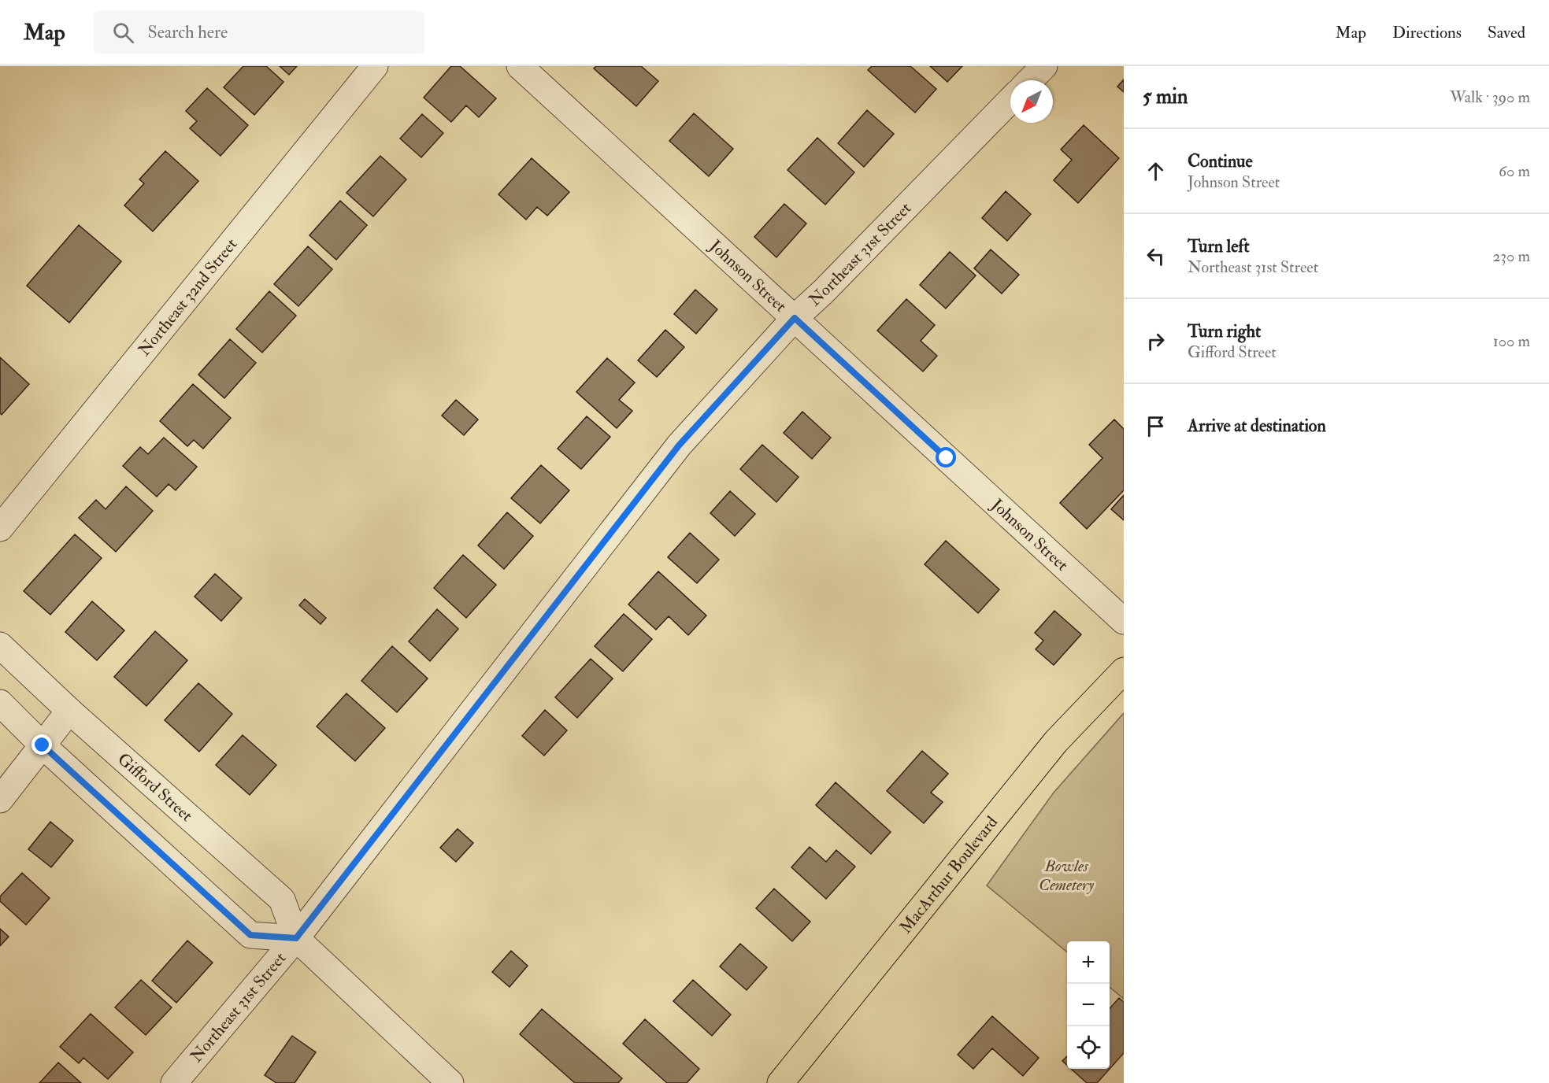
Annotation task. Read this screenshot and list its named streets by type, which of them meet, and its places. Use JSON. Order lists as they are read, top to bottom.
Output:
{
  "streets": {
    "main road": ["MacArthur Boulevard"],
    "street": [
      "Northeast 31st Street",
      "Johnson Street",
      "Northeast 32nd Street",
      "Gifford Street"
    ]
  },
  "crossings": [
    ["Northeast 31st Street", "Johnson Street"],
    ["Northeast 31st Street", "Gifford Street"]
  ],
  "parks": ["Bowles Cemetery"],
  "north": "bottom left",
  "page": {
    "header": "Map",
    "search": "Search here",
    "nav": ["Map", "Directions", "Saved"],
    "heading": ["5 min", "Walk · 390 m"],
    "list": [
      ["Continue", "Johnson Street", "60 m"],
      ["Turn left", "Northeast 31st Street", "230 m"],
      ["Turn right", "Gifford Street", "100 m"],
      "Arrive at destination"
    ],
    "map_buttons": ["+", "−"]
  }
}
